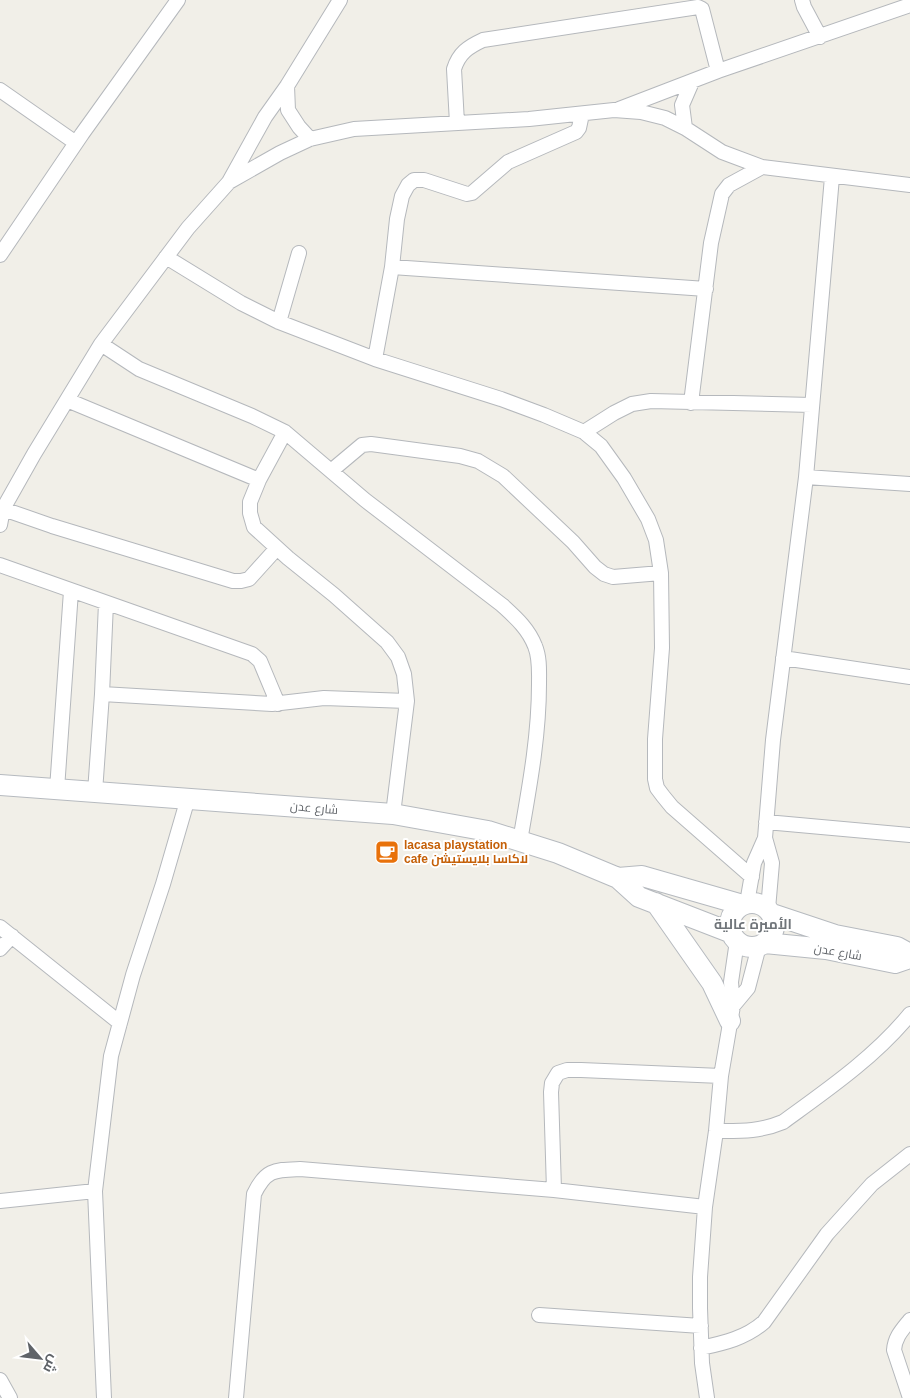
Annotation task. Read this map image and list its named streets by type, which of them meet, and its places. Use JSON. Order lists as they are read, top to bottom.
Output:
{
  "streets": {
    "street": ["شارع عدن"]
  },
  "districts": ["الأميرة عالية"],
  "places": {
    "cafe": ["lacasa playstation cafe لاكاسا بلايستيشن"]
  },
  "north": "bottom right"
}
